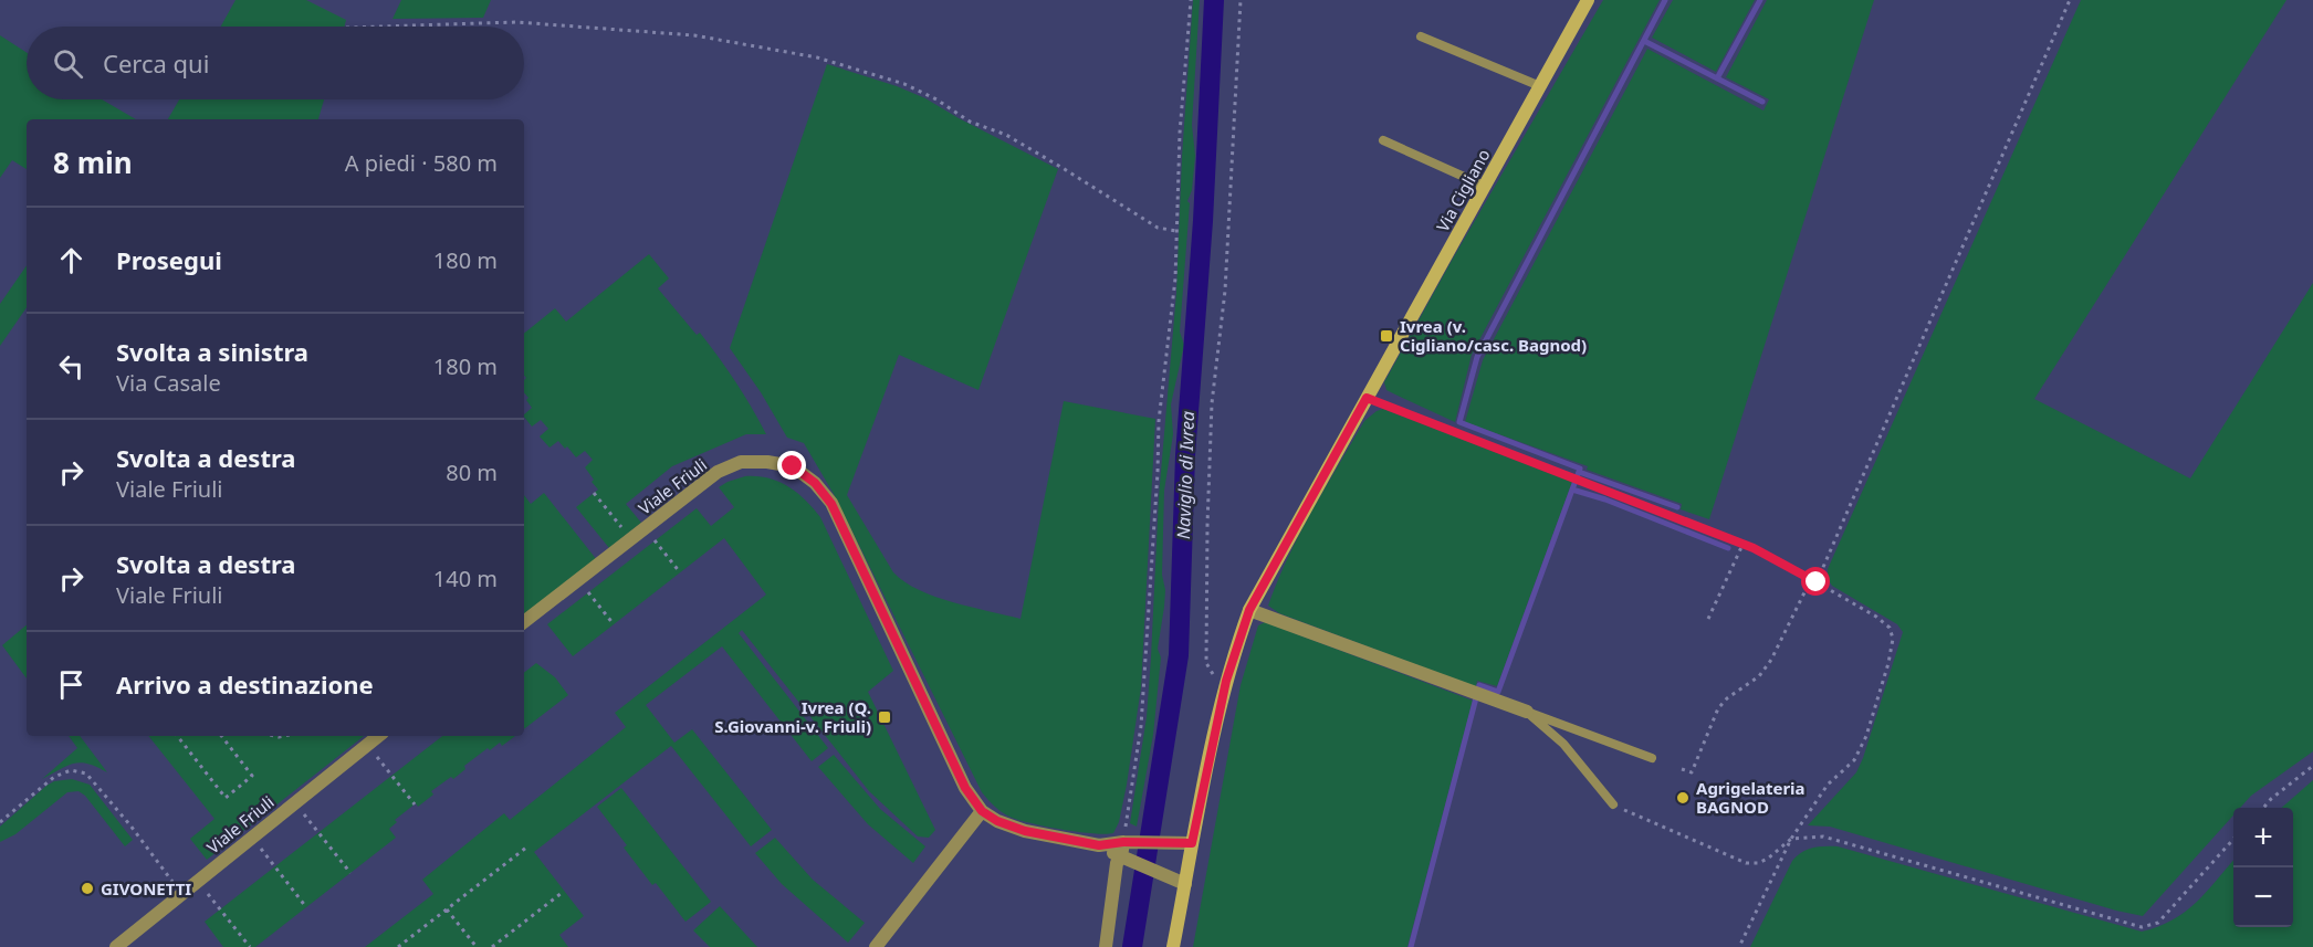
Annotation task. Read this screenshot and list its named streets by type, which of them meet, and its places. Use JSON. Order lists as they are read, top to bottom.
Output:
{
  "streets": {
    "main road": ["Via Cigliano"],
    "street": ["Viale Friuli"]
  },
  "crossings": [
    ["Via Cigliano", "Viale Friuli"]
  ],
  "water": ["Naviglio di Ivrea"],
  "places": {
    "transit": ["Ivrea (v. Cigliano/casc. Bagnod)", "Ivrea (Q. S.Giovanni-v. Friuli)"],
    "other": ["Agrigelateria BAGNOD", "GIVONETTI"]
  },
  "page": {
    "search": "Cerca qui",
    "heading": ["8 min", "A piedi · 580 m"],
    "list": [
      ["Prosegui", "180 m"],
      ["Svolta a sinistra", "Via Casale", "180 m"],
      ["Svolta a destra", "Viale Friuli", "80 m"],
      ["Svolta a destra", "Viale Friuli", "140 m"],
      "Arrivo a destinazione"
    ],
    "map_buttons": ["+", "−"]
  }
}
